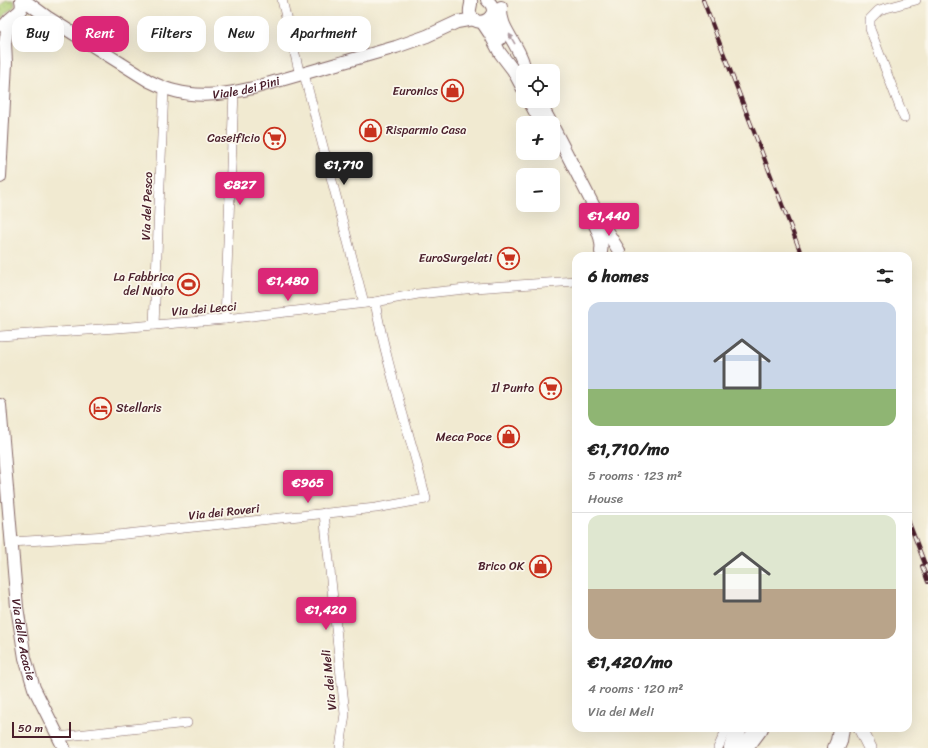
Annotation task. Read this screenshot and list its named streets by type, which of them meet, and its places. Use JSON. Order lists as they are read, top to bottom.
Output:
{
  "streets": {
    "street": [
      "Viale dei Pini",
      "Via del Pesco",
      "Via dei Lecci",
      "Via dei Roveri",
      "Via delle Acacie",
      "Via dei Meli"
    ]
  },
  "crossings": [
    ["Viale dei Pini", "Via del Pesco"],
    ["Via del Pesco", "Via dei Lecci"],
    ["Via dei Lecci", "Via dei Roveri"],
    ["Via dei Roveri", "Via delle Acacie"],
    ["Via dei Roveri", "Via dei Meli"]
  ],
  "places": {
    "shop": [
      "Euronics",
      "Risparmio Casa",
      "Meca Poce",
      "Brico OK"
    ],
    "supermarket": ["Caseificio", "EuroSurgelati", "Il Punto"],
    "sports": ["La Fabbrica del Nuoto"],
    "hotel": ["Stellaris"]
  },
  "scale_bar": "50 m",
  "page": {
    "chip": [
      "Buy",
      "Rent",
      "Filters",
      "New",
      "Apartment"
    ],
    "map_buttons": ["+", "−"],
    "price": [
      "€1,710",
      "€827",
      "€1,440",
      "€1,480",
      "€965",
      "€1,420"
    ],
    "heading": "6 homes",
    "list": [
      {
        "name": "€1,710/mo",
        "note": "5 rooms · 123 m² · House"
      },
      {
        "name": "€1,420/mo",
        "note": "4 rooms · 120 m² · Via dei Meli"
      }
    ],
    "scale": "50 m"
  }
}
